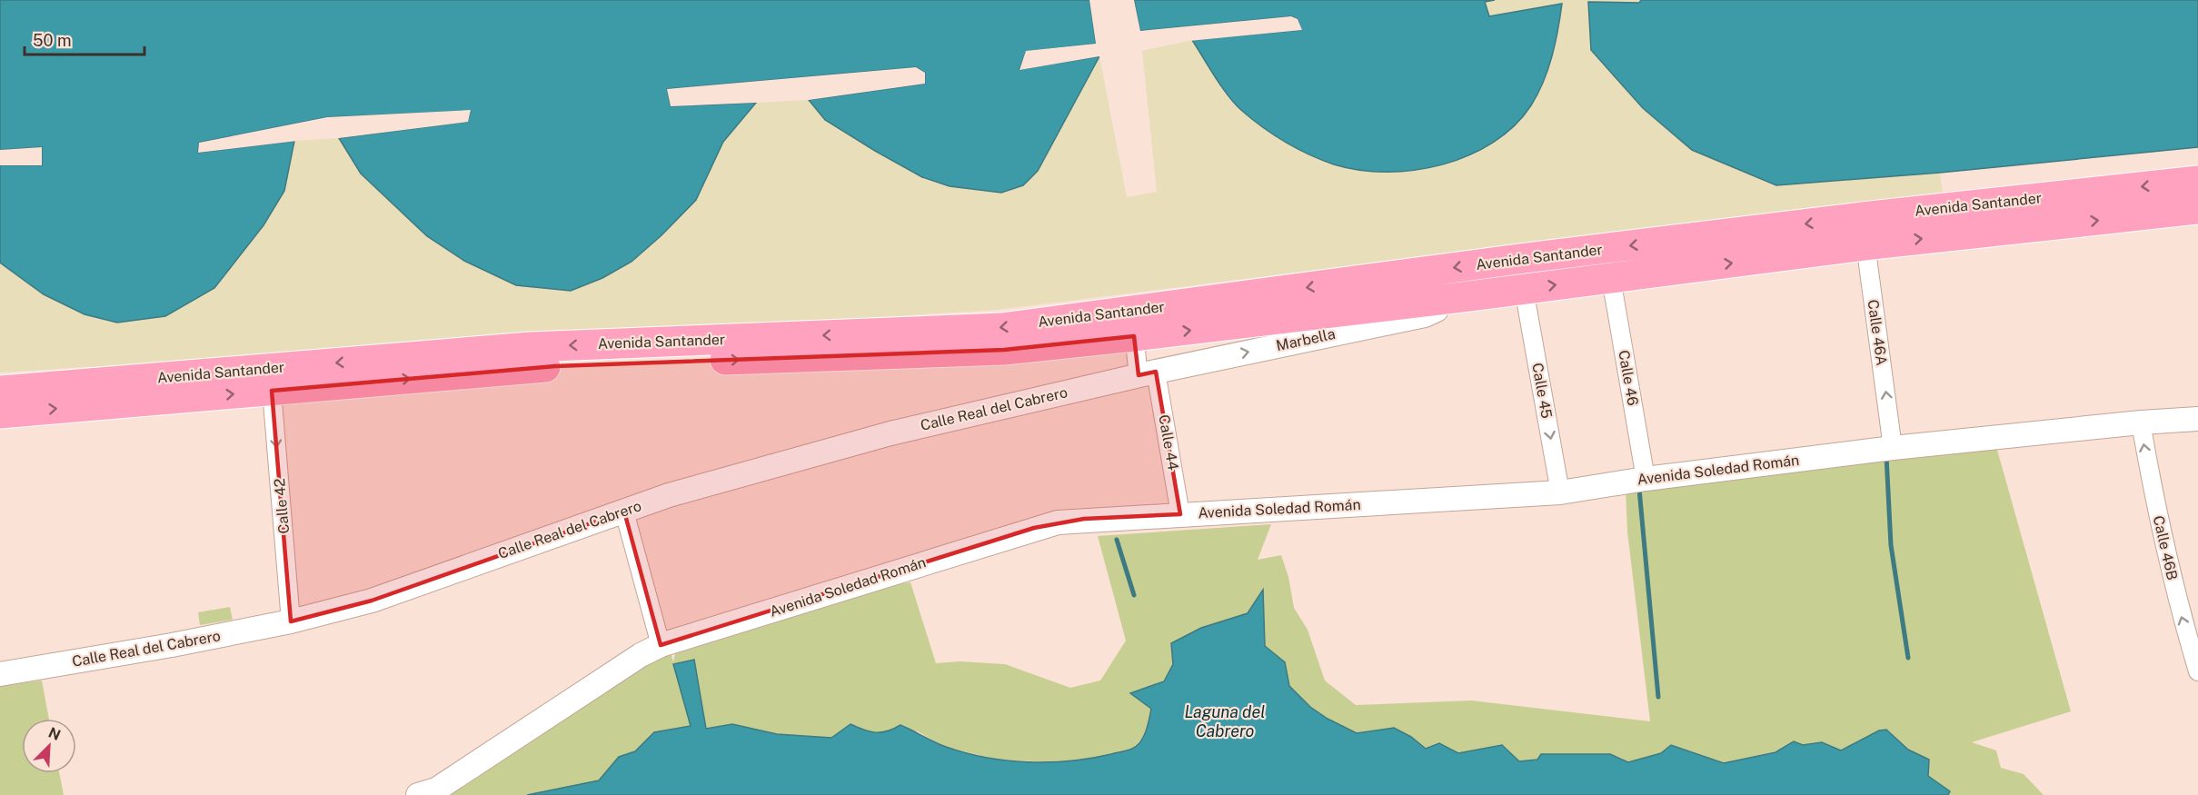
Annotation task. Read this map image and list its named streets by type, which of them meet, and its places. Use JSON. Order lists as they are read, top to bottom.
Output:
{
  "streets": {
    "highway": ["Avenida Santander"],
    "street": [
      "Calle 46A",
      "Marbella",
      "Calle 46",
      "Calle 45",
      "Calle Real del Cabrero",
      "Calle 44",
      "Avenida Soledad Román",
      "Calle 42",
      "Calle 46B"
    ]
  },
  "crossings": [
    ["Avenida Santander", "Calle 46A"],
    ["Avenida Santander", "Marbella"],
    ["Avenida Santander", "Calle 46"],
    ["Avenida Santander", "Calle 45"],
    ["Avenida Santander", "Calle 44"],
    ["Avenida Santander", "Calle 42"],
    ["Calle 46A", "Avenida Soledad Román"],
    ["Marbella", "Calle Real del Cabrero"],
    ["Marbella", "Calle 44"],
    ["Calle 46", "Avenida Soledad Román"],
    ["Calle 45", "Avenida Soledad Román"],
    ["Calle Real del Cabrero", "Calle 44"],
    ["Calle Real del Cabrero", "Calle 42"],
    ["Calle 44", "Avenida Soledad Román"],
    ["Avenida Soledad Román", "Calle 46B"]
  ],
  "one_way": [
    "Calle 46A",
    "Marbella",
    "Calle 45",
    "Calle 42",
    "Calle 46B"
  ],
  "water": ["Laguna del Cabrero"],
  "scale_bar": "50 m",
  "north": "top right"
}
